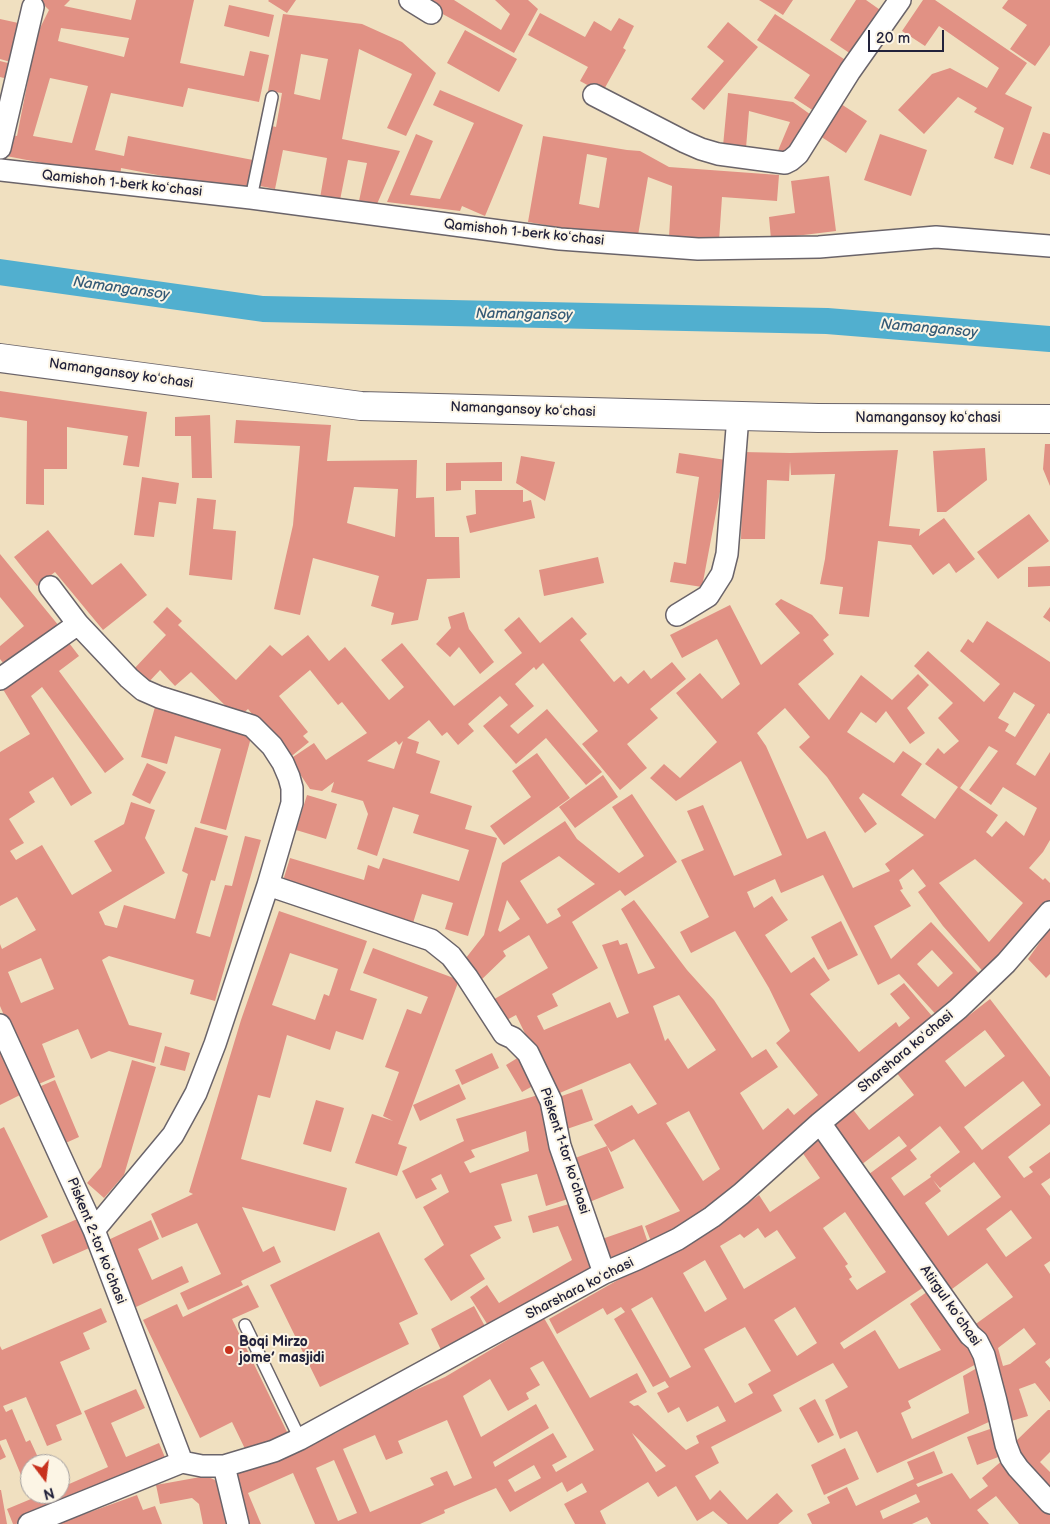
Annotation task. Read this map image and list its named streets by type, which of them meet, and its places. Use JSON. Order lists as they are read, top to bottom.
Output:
{
  "streets": {
    "street": [
      "Qamishoh 1-berk koʻchasi",
      "Namangansoy koʻchasi",
      "Sharshara koʻchasi",
      "Piskent 1-tor koʻchasi",
      "Piskent 2-tor koʻchasi",
      "Atirgul koʻchasi"
    ]
  },
  "crossings": [
    ["Sharshara koʻchasi", "Piskent 1-tor koʻchasi"],
    ["Sharshara koʻchasi", "Piskent 2-tor koʻchasi"],
    ["Sharshara koʻchasi", "Atirgul koʻchasi"]
  ],
  "water": ["Namangansoy"],
  "places": ["Boqi Mirzo jome’ masjidi"],
  "scale_bar": "20 m",
  "north": "bottom"
}
